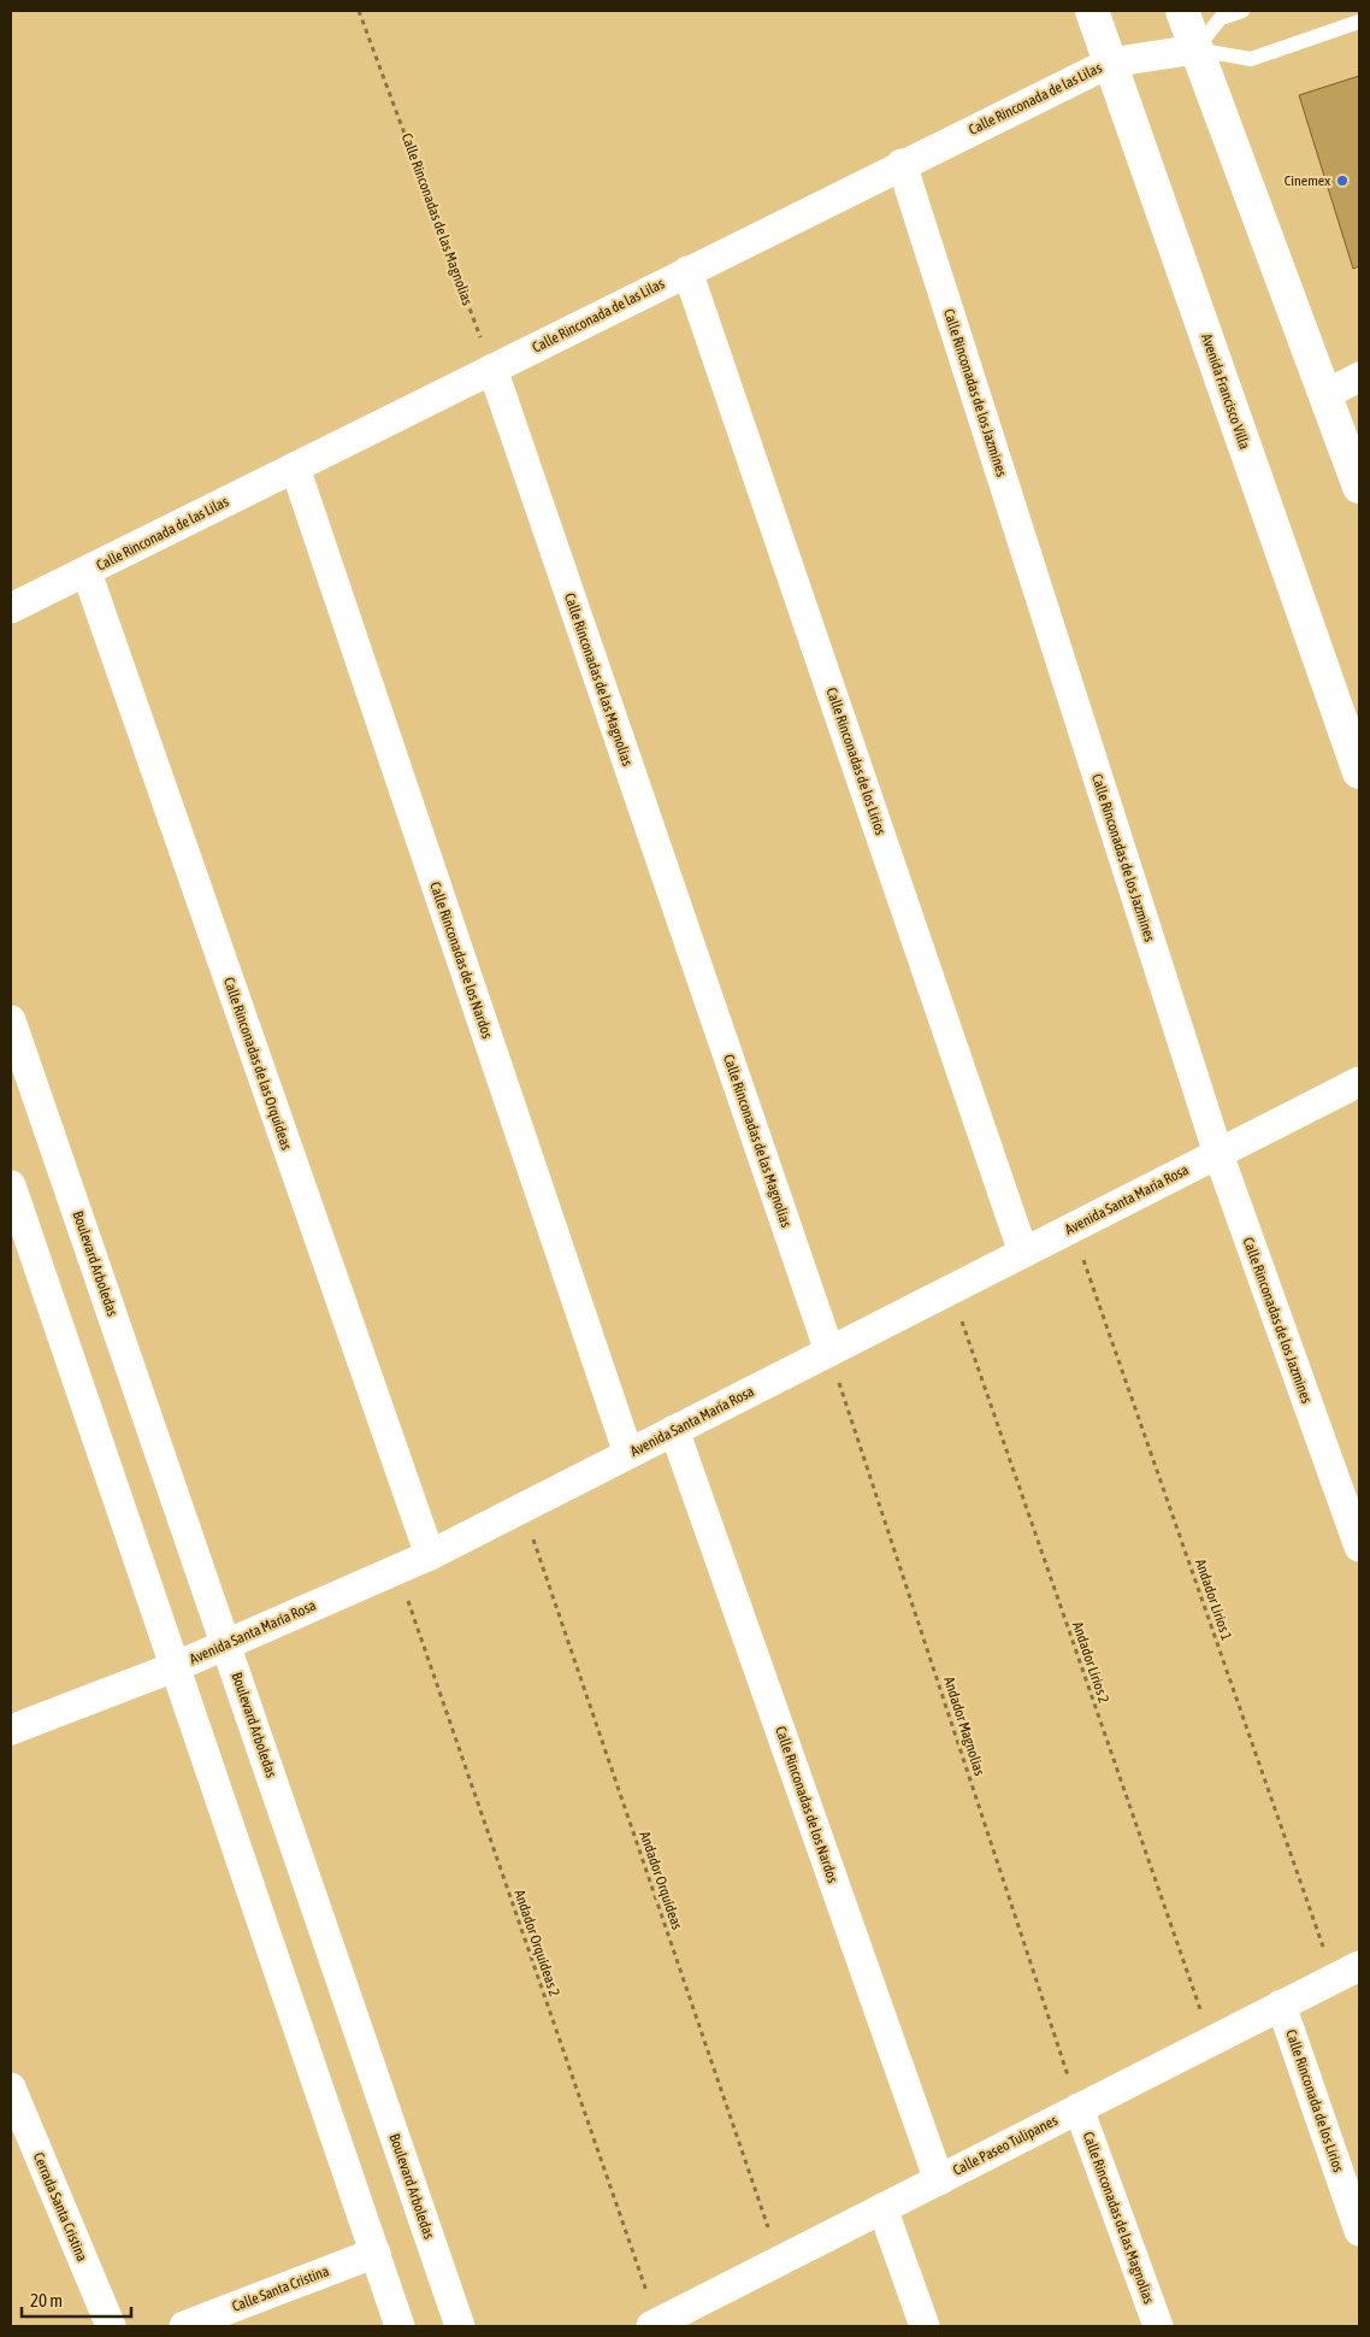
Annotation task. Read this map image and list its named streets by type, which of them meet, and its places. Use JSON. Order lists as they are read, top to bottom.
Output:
{
  "streets": {
    "main road": ["Avenida Francisco Villa"],
    "street": [
      "Calle Rinconada de las Lilas",
      "Calle Rinconadas de las Magnolias",
      "Calle Rinconadas de los Jazmines",
      "Calle Rinconadas de los Lirios",
      "Calle Rinconadas de los Nardos",
      "Calle Rinconadas de las Orquídeas",
      "Avenida Santa María Rosa",
      "Boulevard Arboledas",
      "Calle Rinconada de los Lirios",
      "Calle Paseo Tulipanes",
      "Cerrada Santa Cristina",
      "Calle Santa Cristina"
    ],
    "path": [
      "Andador Lirios 1",
      "Andador Lirios 2",
      "Andador Magnolias",
      "Andador Orquídeas",
      "Andador Orquídeas 2"
    ]
  },
  "crossings": [
    ["Calle Rinconada de las Lilas", "Calle Rinconadas de las Magnolias"],
    ["Calle Rinconada de las Lilas", "Avenida Francisco Villa"],
    ["Calle Rinconada de las Lilas", "Calle Rinconadas de los Jazmines"],
    ["Calle Rinconada de las Lilas", "Calle Rinconadas de los Lirios"],
    ["Calle Rinconada de las Lilas", "Calle Rinconadas de los Nardos"],
    ["Calle Rinconada de las Lilas", "Calle Rinconadas de las Orquídeas"],
    ["Calle Rinconadas de las Magnolias", "Avenida Santa María Rosa"],
    ["Calle Rinconadas de las Magnolias", "Andador Magnolias"],
    ["Calle Rinconadas de las Magnolias", "Calle Paseo Tulipanes"],
    ["Calle Rinconadas de los Jazmines", "Avenida Santa María Rosa"],
    ["Calle Rinconadas de los Lirios", "Avenida Santa María Rosa"],
    ["Calle Rinconadas de los Nardos", "Avenida Santa María Rosa"],
    ["Calle Rinconadas de los Nardos", "Calle Paseo Tulipanes"],
    ["Calle Rinconadas de las Orquídeas", "Avenida Santa María Rosa"],
    ["Avenida Santa María Rosa", "Boulevard Arboledas"],
    ["Avenida Santa María Rosa", "Andador Lirios 1"],
    ["Avenida Santa María Rosa", "Andador Lirios 2"],
    ["Avenida Santa María Rosa", "Andador Magnolias"],
    ["Avenida Santa María Rosa", "Andador Orquídeas"],
    ["Avenida Santa María Rosa", "Andador Orquídeas 2"],
    ["Andador Lirios 1", "Calle Paseo Tulipanes"],
    ["Andador Lirios 2", "Calle Paseo Tulipanes"],
    ["Andador Magnolias", "Calle Paseo Tulipanes"],
    ["Andador Orquídeas", "Calle Paseo Tulipanes"],
    ["Andador Orquídeas 2", "Calle Paseo Tulipanes"],
    ["Calle Rinconada de los Lirios", "Calle Paseo Tulipanes"]
  ],
  "places": ["Cinemex"],
  "scale_bar": "20 m"
}
